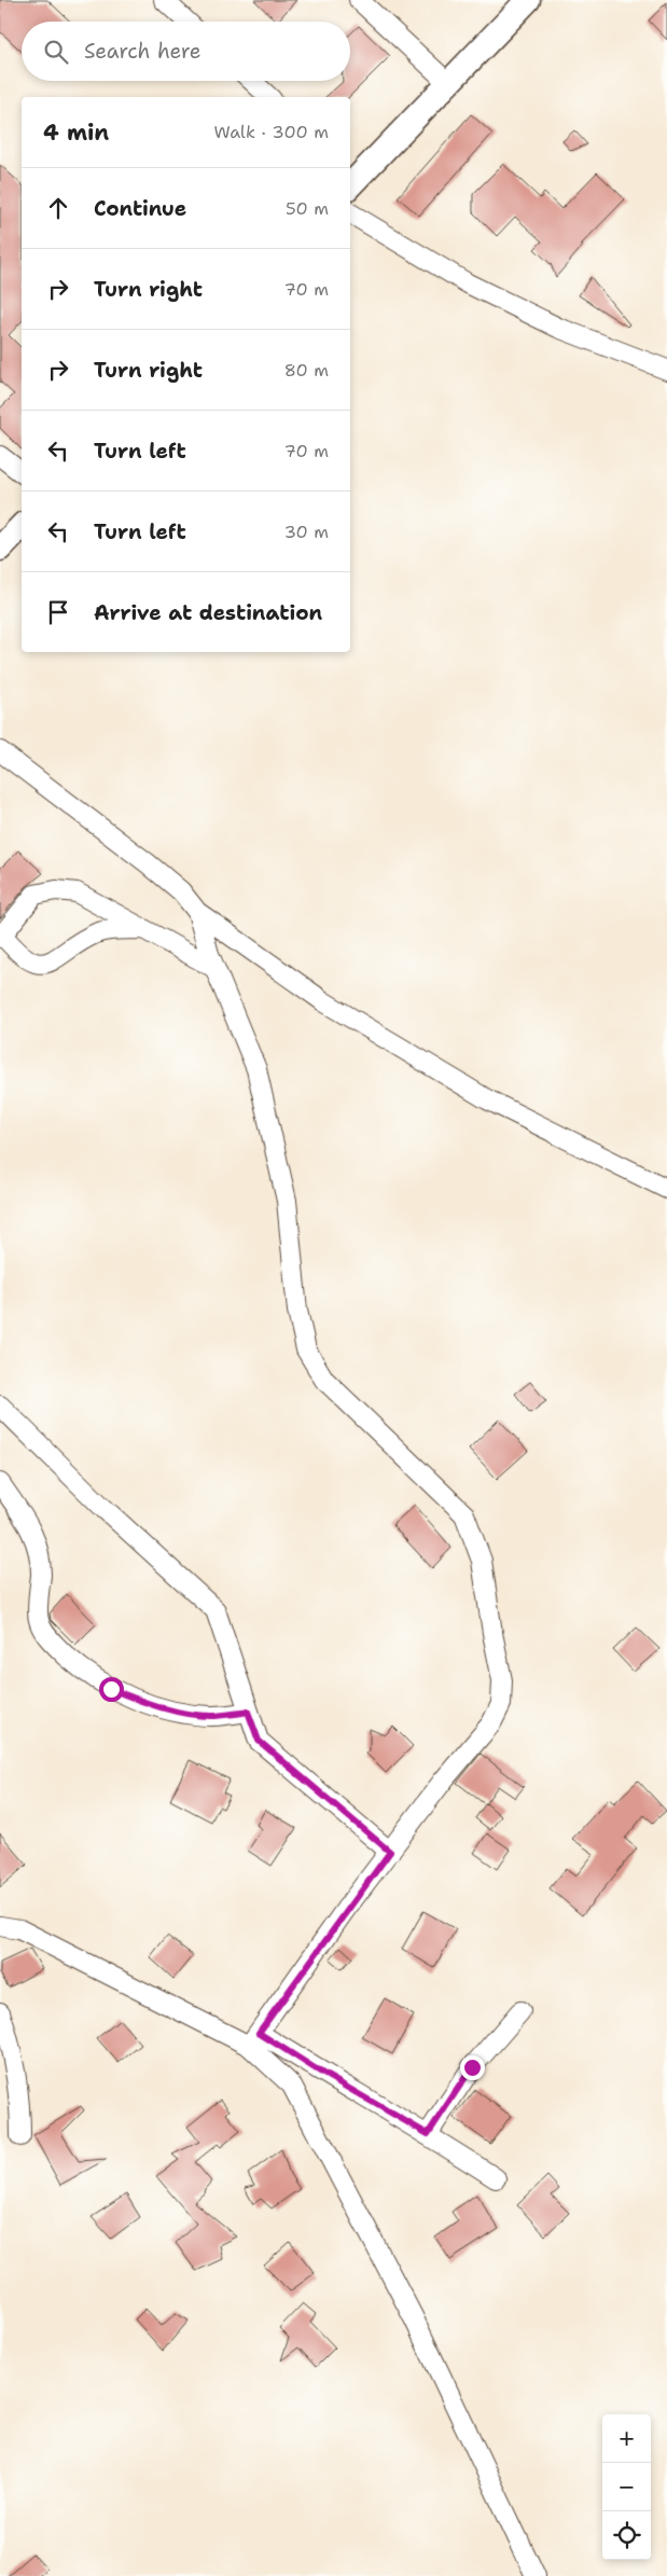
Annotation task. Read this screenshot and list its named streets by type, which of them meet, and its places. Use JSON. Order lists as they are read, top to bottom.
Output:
{
  "page": {
    "search": "Search here",
    "heading": ["4 min", "Walk · 300 m"],
    "list": [
      ["Continue", "50 m"],
      ["Turn right", "70 m"],
      ["Turn right", "80 m"],
      ["Turn left", "70 m"],
      ["Turn left", "30 m"],
      "Arrive at destination"
    ],
    "map_buttons": ["+", "−"]
  }
}
